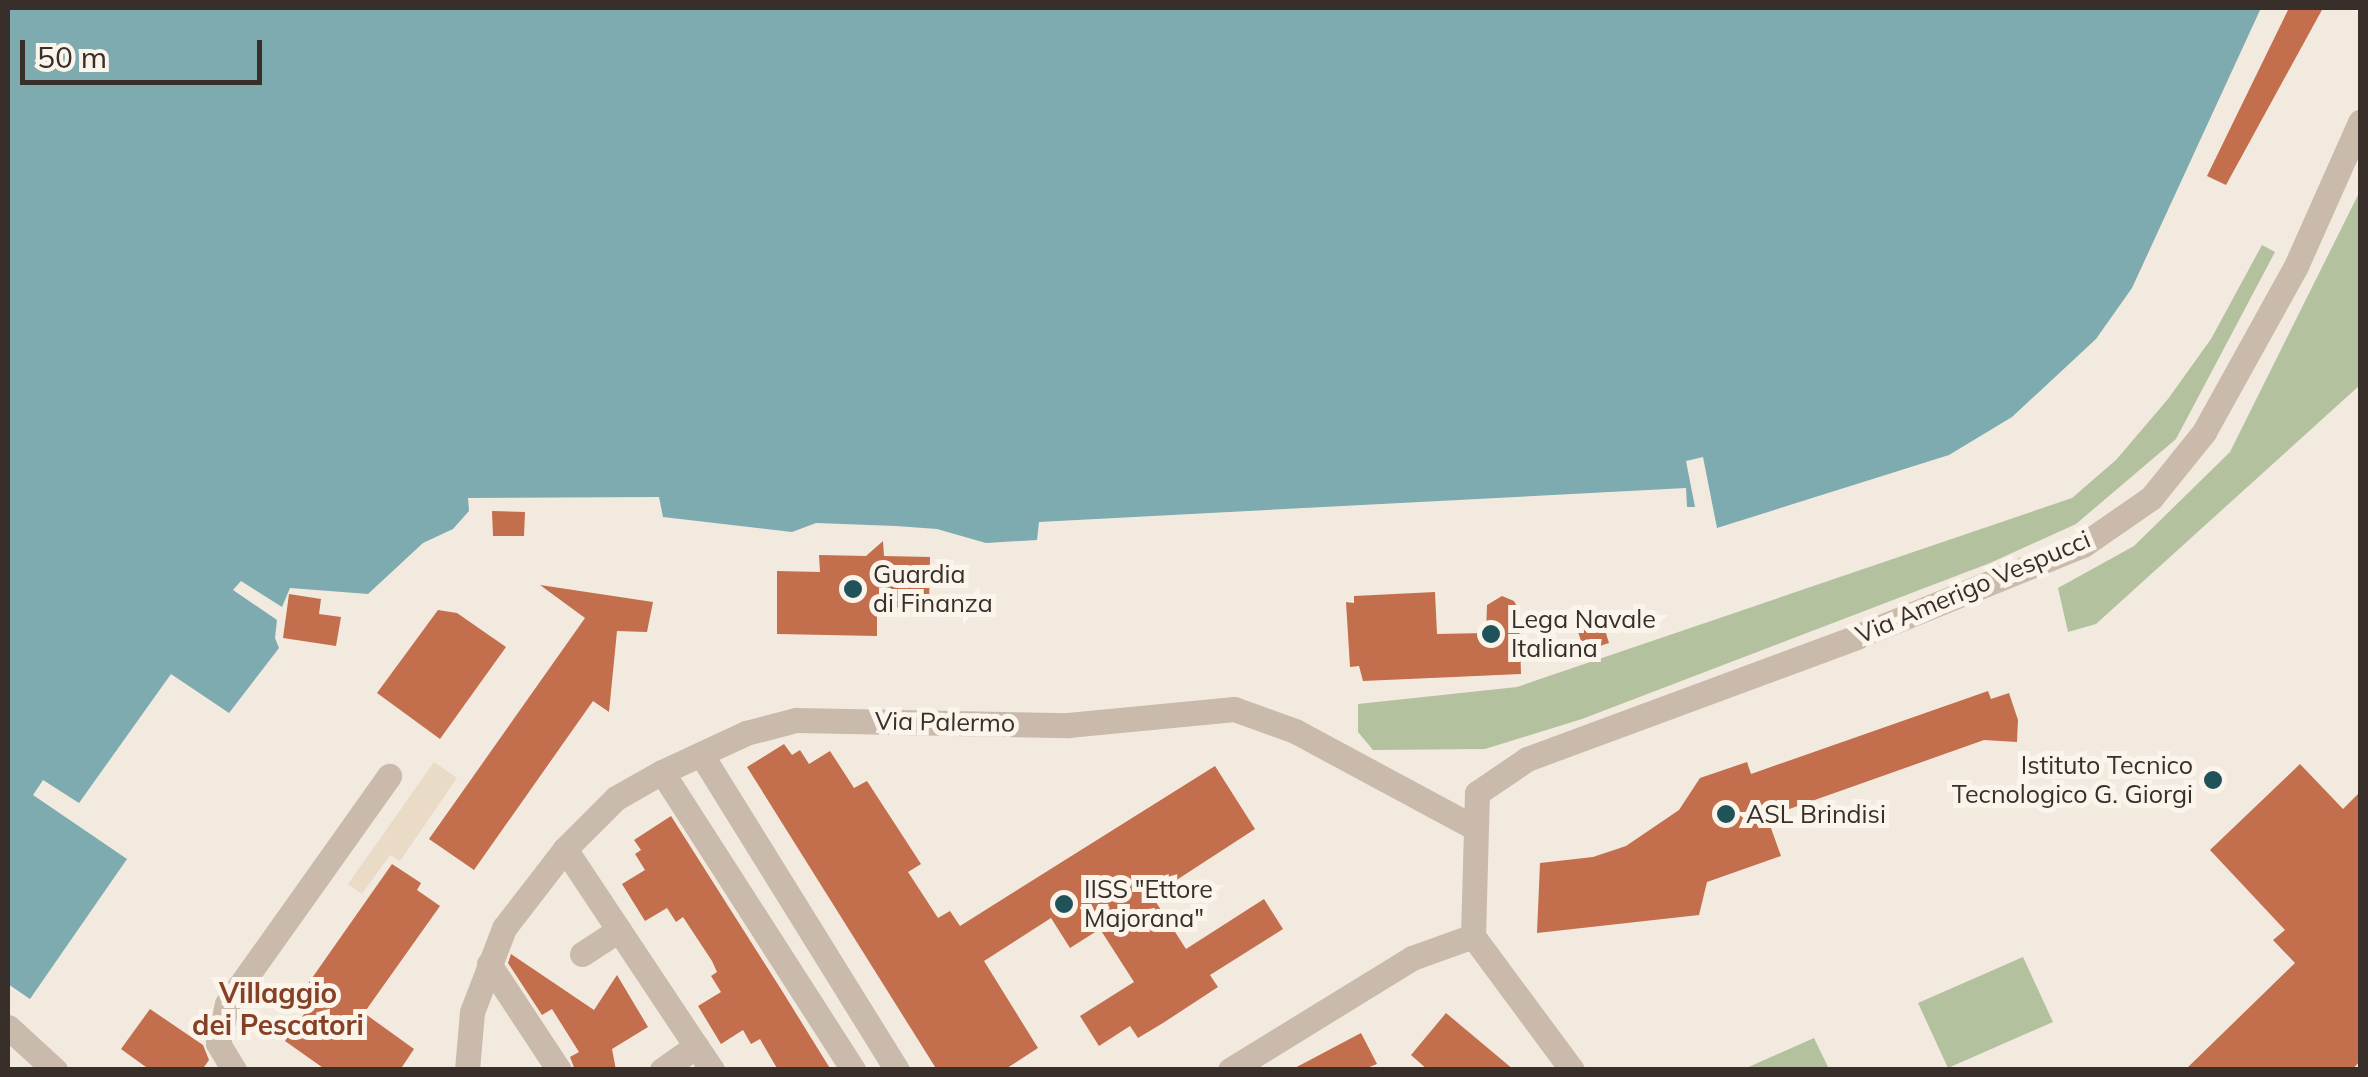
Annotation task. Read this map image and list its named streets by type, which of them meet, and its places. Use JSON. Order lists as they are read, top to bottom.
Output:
{
  "streets": {
    "street": ["Via Amerigo Vespucci", "Via Palermo"]
  },
  "crossings": [
    ["Via Amerigo Vespucci", "Via Palermo"]
  ],
  "districts": ["Villaggio dei Pescatori"],
  "places": [
    "Guardia di Finanza",
    "Lega Navale Italiana",
    "Istituto Tecnico Tecnologico G. Giorgi",
    "ASL Brindisi",
    "IISS \"Ettore Majorana\""
  ],
  "scale_bar": "50 m"
}
